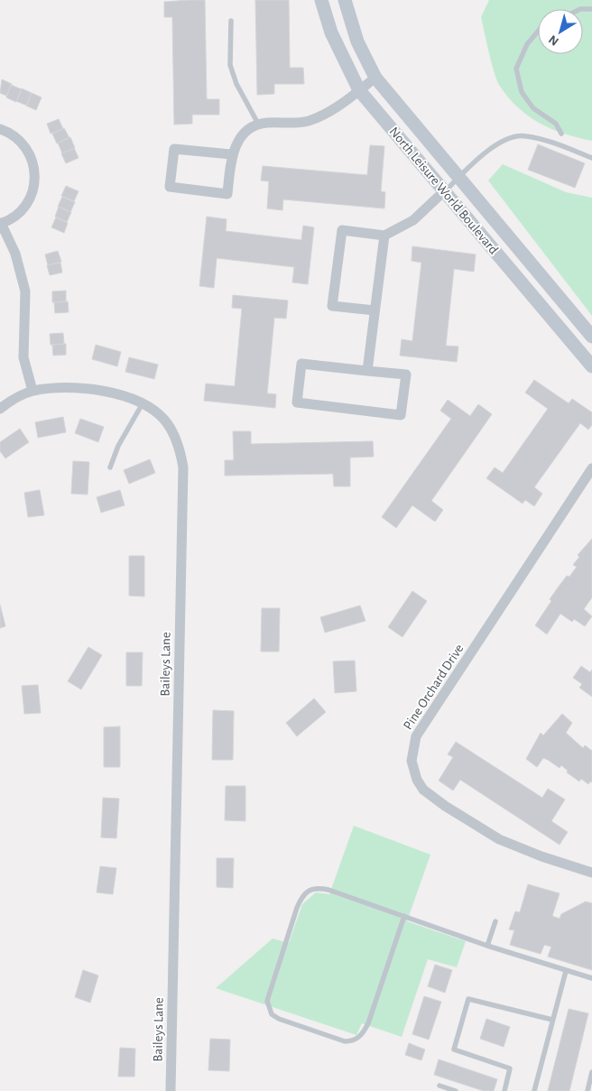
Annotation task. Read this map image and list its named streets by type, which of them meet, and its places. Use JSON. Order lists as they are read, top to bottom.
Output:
{
  "streets": {
    "street": ["North Leisure World Boulevard", "Baileys Lane", "Pine Orchard Drive"]
  },
  "north": "bottom left"
}
